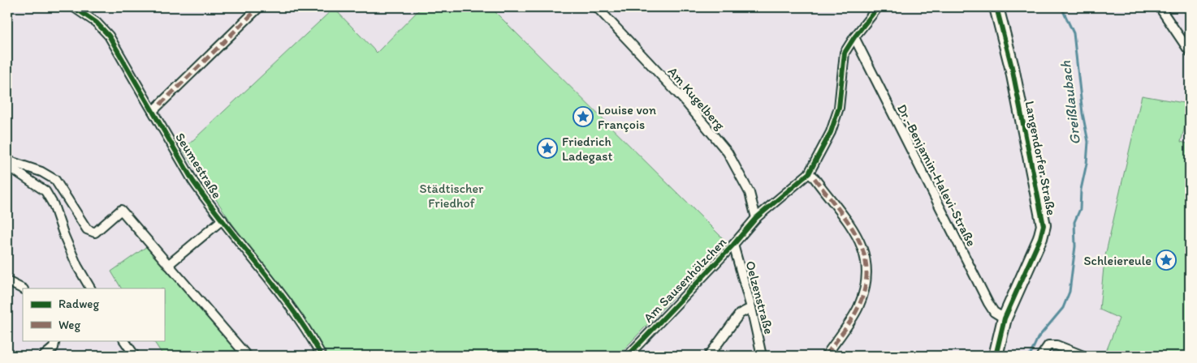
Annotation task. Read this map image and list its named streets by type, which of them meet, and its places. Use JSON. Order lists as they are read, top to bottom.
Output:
{
  "streets": {
    "main road": ["Langendorfer Straße"],
    "street": [
      "Am Kugelberg",
      "Seumestraße",
      "Dr.-Benjamin-Halevi-Straße",
      "Am Sausenhölzchen",
      "Oelzenstraße"
    ]
  },
  "crossings": [
    ["Am Kugelberg", "Am Sausenhölzchen"],
    ["Langendorfer Straße", "Dr.-Benjamin-Halevi-Straße"],
    ["Am Sausenhölzchen", "Oelzenstraße"]
  ],
  "water": ["Greißlaubach"],
  "parks": ["Städtischer Friedhof"],
  "places": {
    "place": ["Louise von François", "Friedrich Ladegast", "Schleiereule"]
  },
  "legend": ["Radweg", "Weg"]
}
